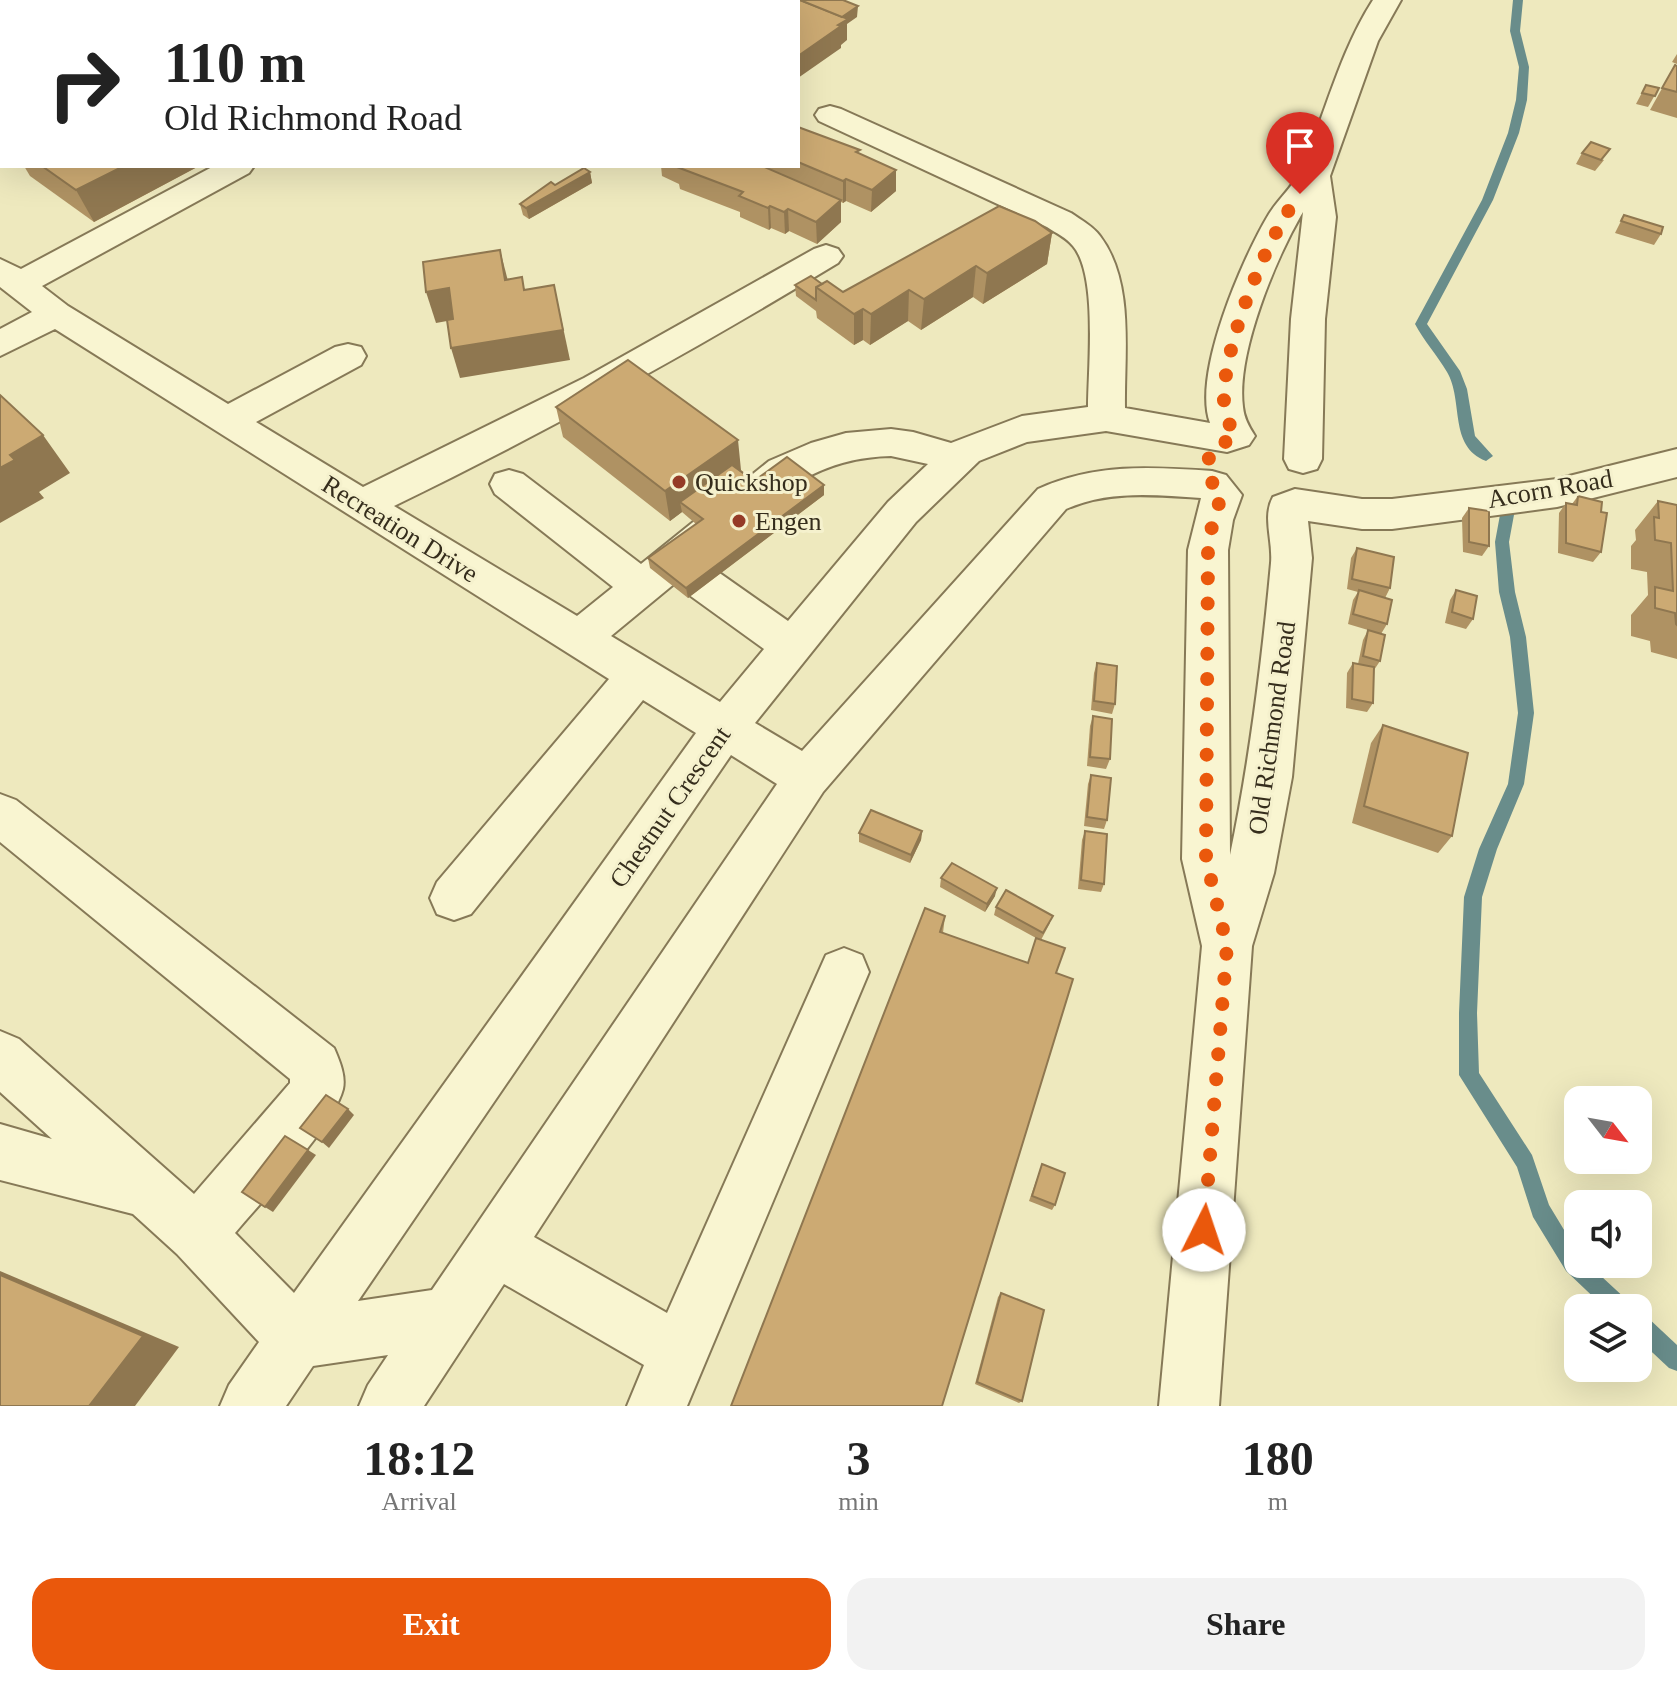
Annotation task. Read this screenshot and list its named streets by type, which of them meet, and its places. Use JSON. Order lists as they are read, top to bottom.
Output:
{
  "streets": {
    "street": [
      "Acorn Road",
      "Recreation Drive",
      "Old Richmond Road",
      "Chestnut Crescent"
    ]
  },
  "crossings": [
    ["Acorn Road", "Old Richmond Road"],
    ["Acorn Road", "Chestnut Crescent"],
    ["Recreation Drive", "Chestnut Crescent"],
    ["Old Richmond Road", "Chestnut Crescent"]
  ],
  "places": ["Quickshop", "Engen"],
  "north": "bottom right",
  "page": {
    "turn": ["110 m", "Old Richmond Road"],
    "eta": [
      "18:12",
      "Arrival",
      "3",
      "min",
      "180",
      "m"
    ],
    "buttons": ["Exit", "Share"]
  }
}
